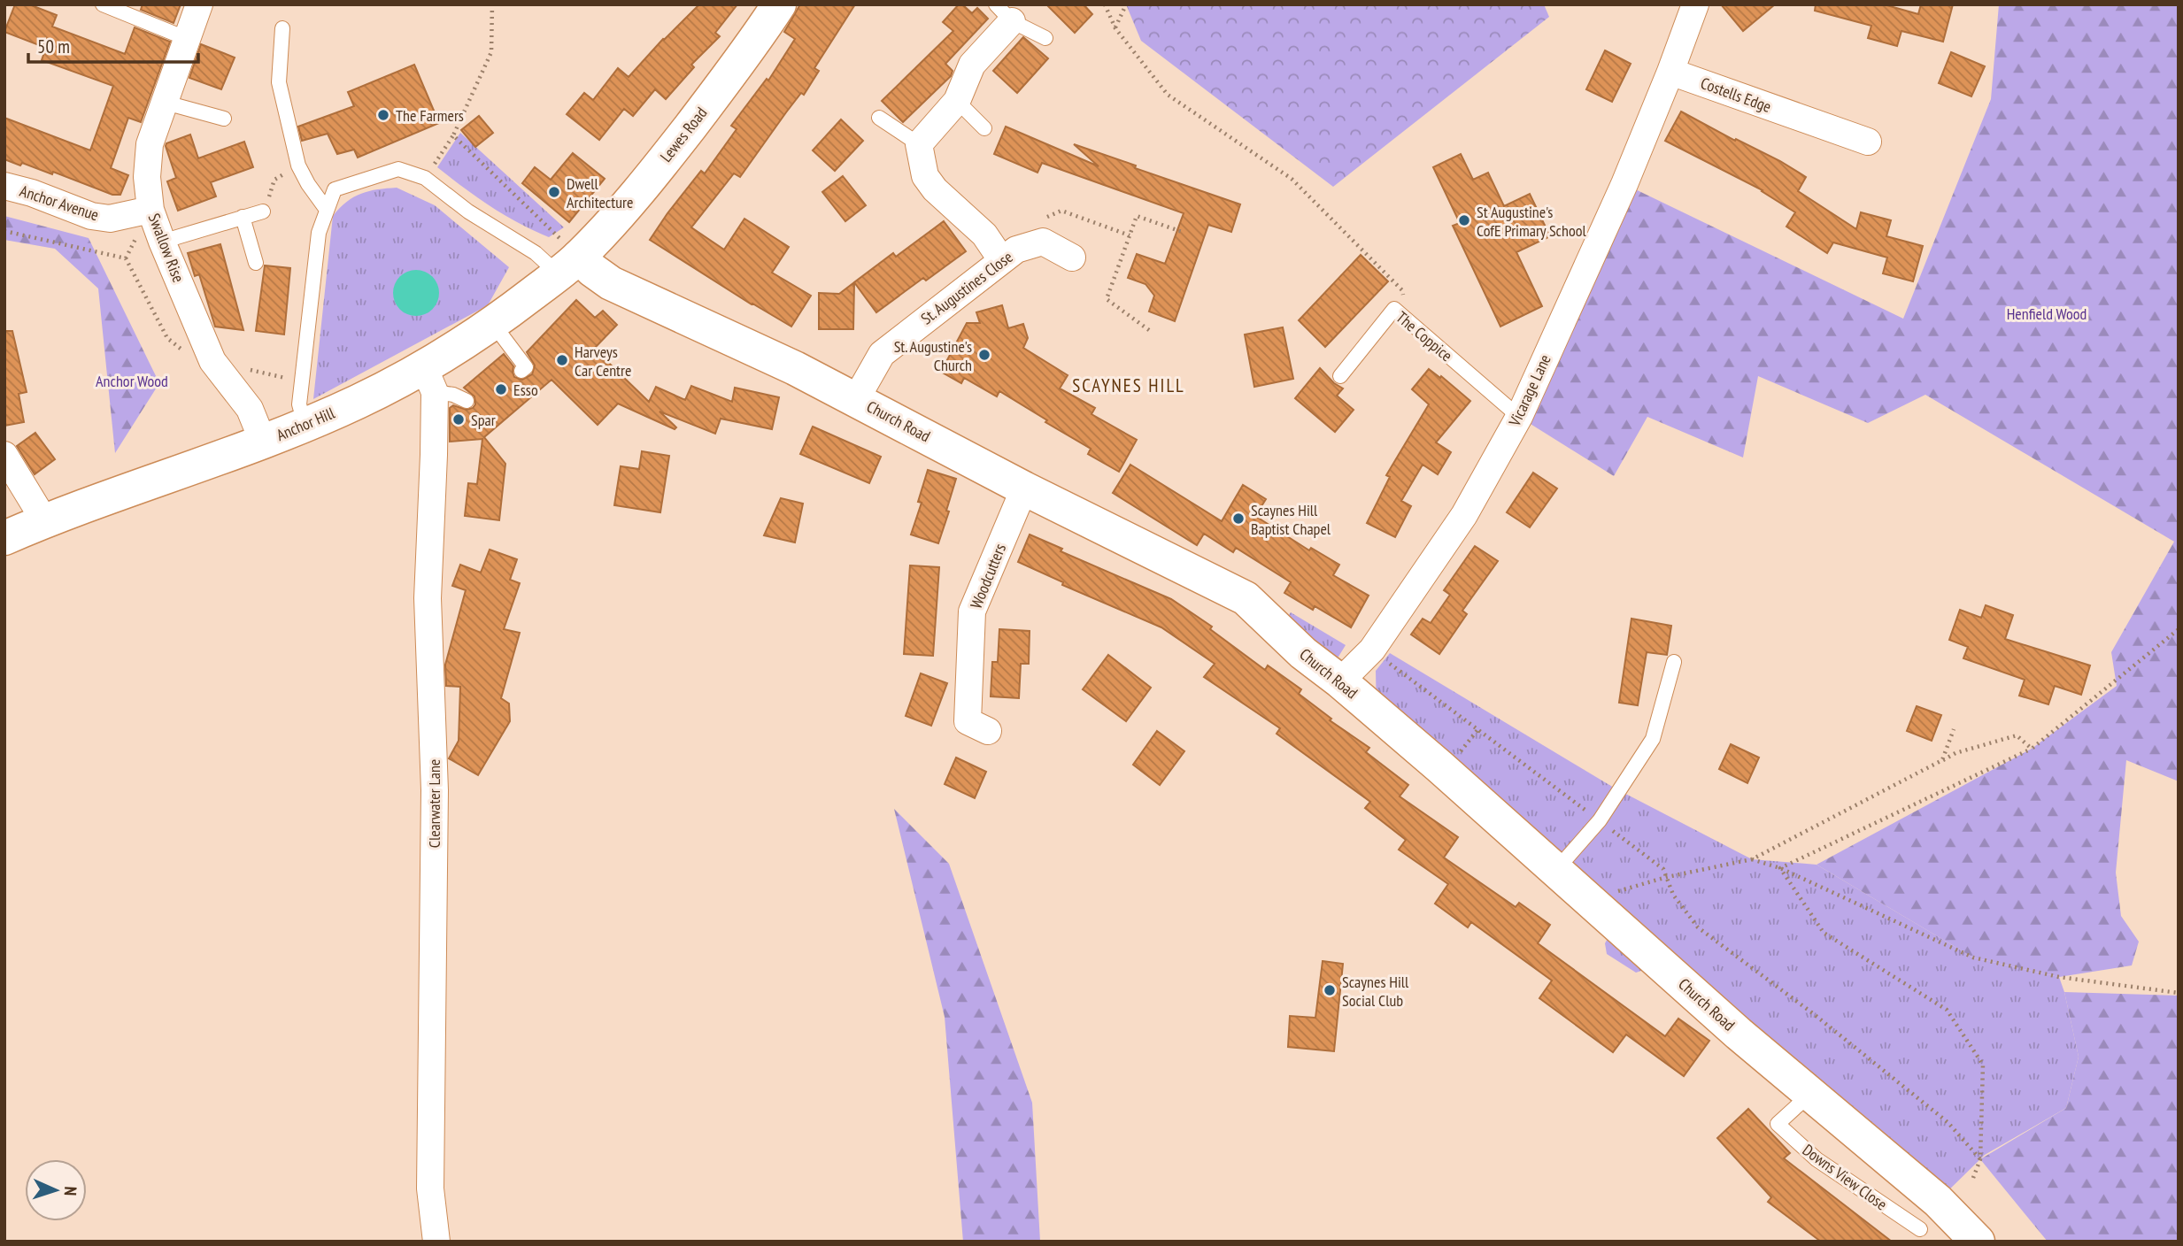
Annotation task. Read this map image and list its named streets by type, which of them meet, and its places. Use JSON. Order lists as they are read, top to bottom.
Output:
{
  "streets": {
    "main road": ["Lewes Road", "Church Road", "Anchor Hill"],
    "street": [
      "Costells Edge",
      "Anchor Avenue",
      "Swallow Rise",
      "St. Augustines Close",
      "Vicarage Lane",
      "Woodcutters",
      "Clearwater Lane"
    ],
    "lane": ["The Coppice", "Downs View Close"]
  },
  "crossings": [
    ["Costells Edge", "Vicarage Lane"],
    ["Lewes Road", "Church Road"],
    ["Lewes Road", "Anchor Hill"],
    ["Anchor Avenue", "Swallow Rise"],
    ["Swallow Rise", "Anchor Hill"],
    ["St. Augustines Close", "Church Road"],
    ["The Coppice", "Vicarage Lane"],
    ["Vicarage Lane", "Church Road"],
    ["Church Road", "Anchor Hill"],
    ["Church Road", "Woodcutters"],
    ["Church Road", "Downs View Close"],
    ["Anchor Hill", "Clearwater Lane"]
  ],
  "districts": ["SCAYNES HILL"],
  "parks": ["Henfield Wood", "Anchor Wood"],
  "places": [
    "The Farmers",
    "Dwell Architecture",
    "St Augustine's CofE Primary School",
    "St. Augustine's Church",
    "Harveys Car Centre",
    "Esso",
    "Spar",
    "Scaynes Hill Baptist Chapel",
    "Scaynes Hill Social Club"
  ],
  "scale_bar": "50 m",
  "north": "right"
}
